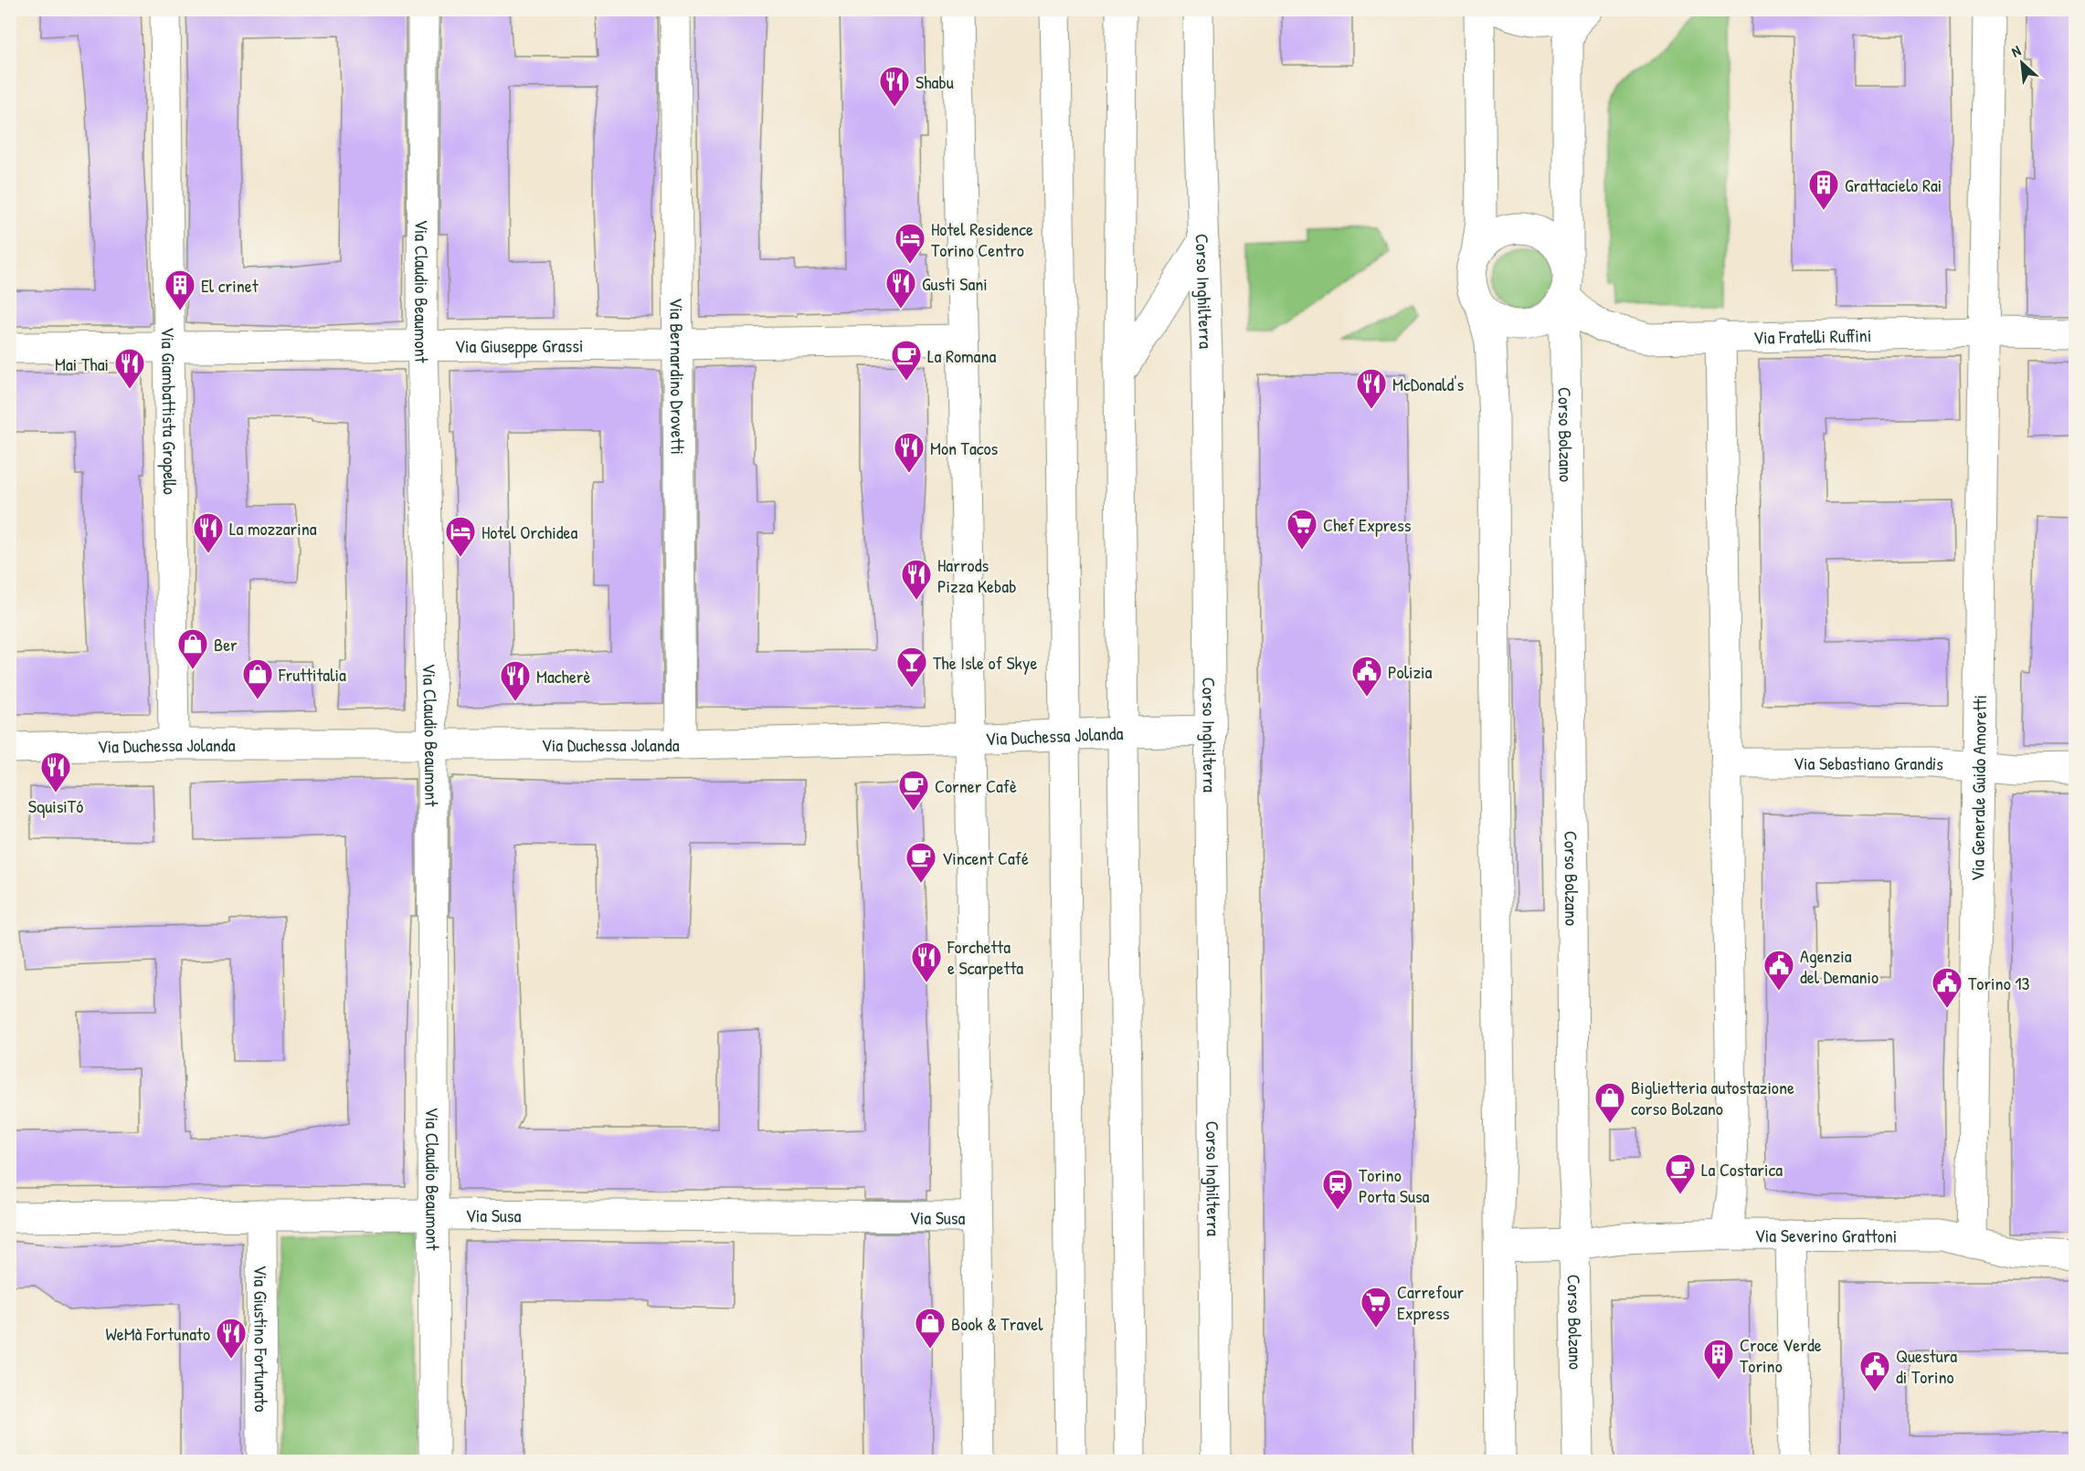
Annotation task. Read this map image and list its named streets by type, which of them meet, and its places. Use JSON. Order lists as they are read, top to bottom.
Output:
{
  "streets": {
    "street": [
      "Corso Inghilterra",
      "Via Claudio Beaumont",
      "Via Fratelli Ruffini",
      "Via Giuseppe Grassi",
      "Via Bernardino Drovetti",
      "Via Giambattista Gropello",
      "Corso Bolzano",
      "Via Duchessa Jolanda",
      "Via Sebastiano Grandis",
      "Via Generale Guido Amoretti",
      "Via Susa",
      "Via Severino Grattoni",
      "Via Giustino Fortunato"
    ]
  },
  "crossings": [
    ["Corso Inghilterra", "Via Duchessa Jolanda"],
    ["Via Claudio Beaumont", "Via Giuseppe Grassi"],
    ["Via Claudio Beaumont", "Via Duchessa Jolanda"],
    ["Via Claudio Beaumont", "Via Susa"],
    ["Via Fratelli Ruffini", "Corso Bolzano"],
    ["Via Fratelli Ruffini", "Via Generale Guido Amoretti"],
    ["Via Giuseppe Grassi", "Via Bernardino Drovetti"],
    ["Via Giuseppe Grassi", "Via Giambattista Gropello"],
    ["Via Bernardino Drovetti", "Via Duchessa Jolanda"],
    ["Via Giambattista Gropello", "Via Duchessa Jolanda"],
    ["Corso Bolzano", "Via Severino Grattoni"],
    ["Via Sebastiano Grandis", "Via Generale Guido Amoretti"],
    ["Via Generale Guido Amoretti", "Via Severino Grattoni"],
    ["Via Susa", "Via Giustino Fortunato"]
  ],
  "places": {
    "restaurant": [
      "Shabu",
      "Gusti Sani",
      "Mai Thai",
      "McDonald's",
      "Mon Tacos",
      "La mozzarina",
      "Harrods Pizza Kebab",
      "Macherè",
      "SquisiTó",
      "Forchetta e Scarpetta",
      "WeMà Fortunato"
    ],
    "building": ["Grattacielo Rai", "El crinet", "Croce Verde Torino"],
    "hotel": ["Hotel Residence Torino Centro", "Hotel Orchidea"],
    "cafe": [
      "La Romana",
      "Corner Cafè",
      "Vincent Café",
      "La Costarica"
    ],
    "supermarket": ["Chef Express", "Carrefour Express"],
    "shop": [
      "Ber",
      "Fruttitalia",
      "Biglietteria autostazione corso Bolzano",
      "Book & Travel"
    ],
    "bar": ["The Isle of Skye"],
    "public building": [
      "Polizia",
      "Agenzia del Demanio",
      "Torino 13",
      "Questura di Torino"
    ],
    "station": ["Torino Porta Susa"]
  },
  "north": "top left"
}
